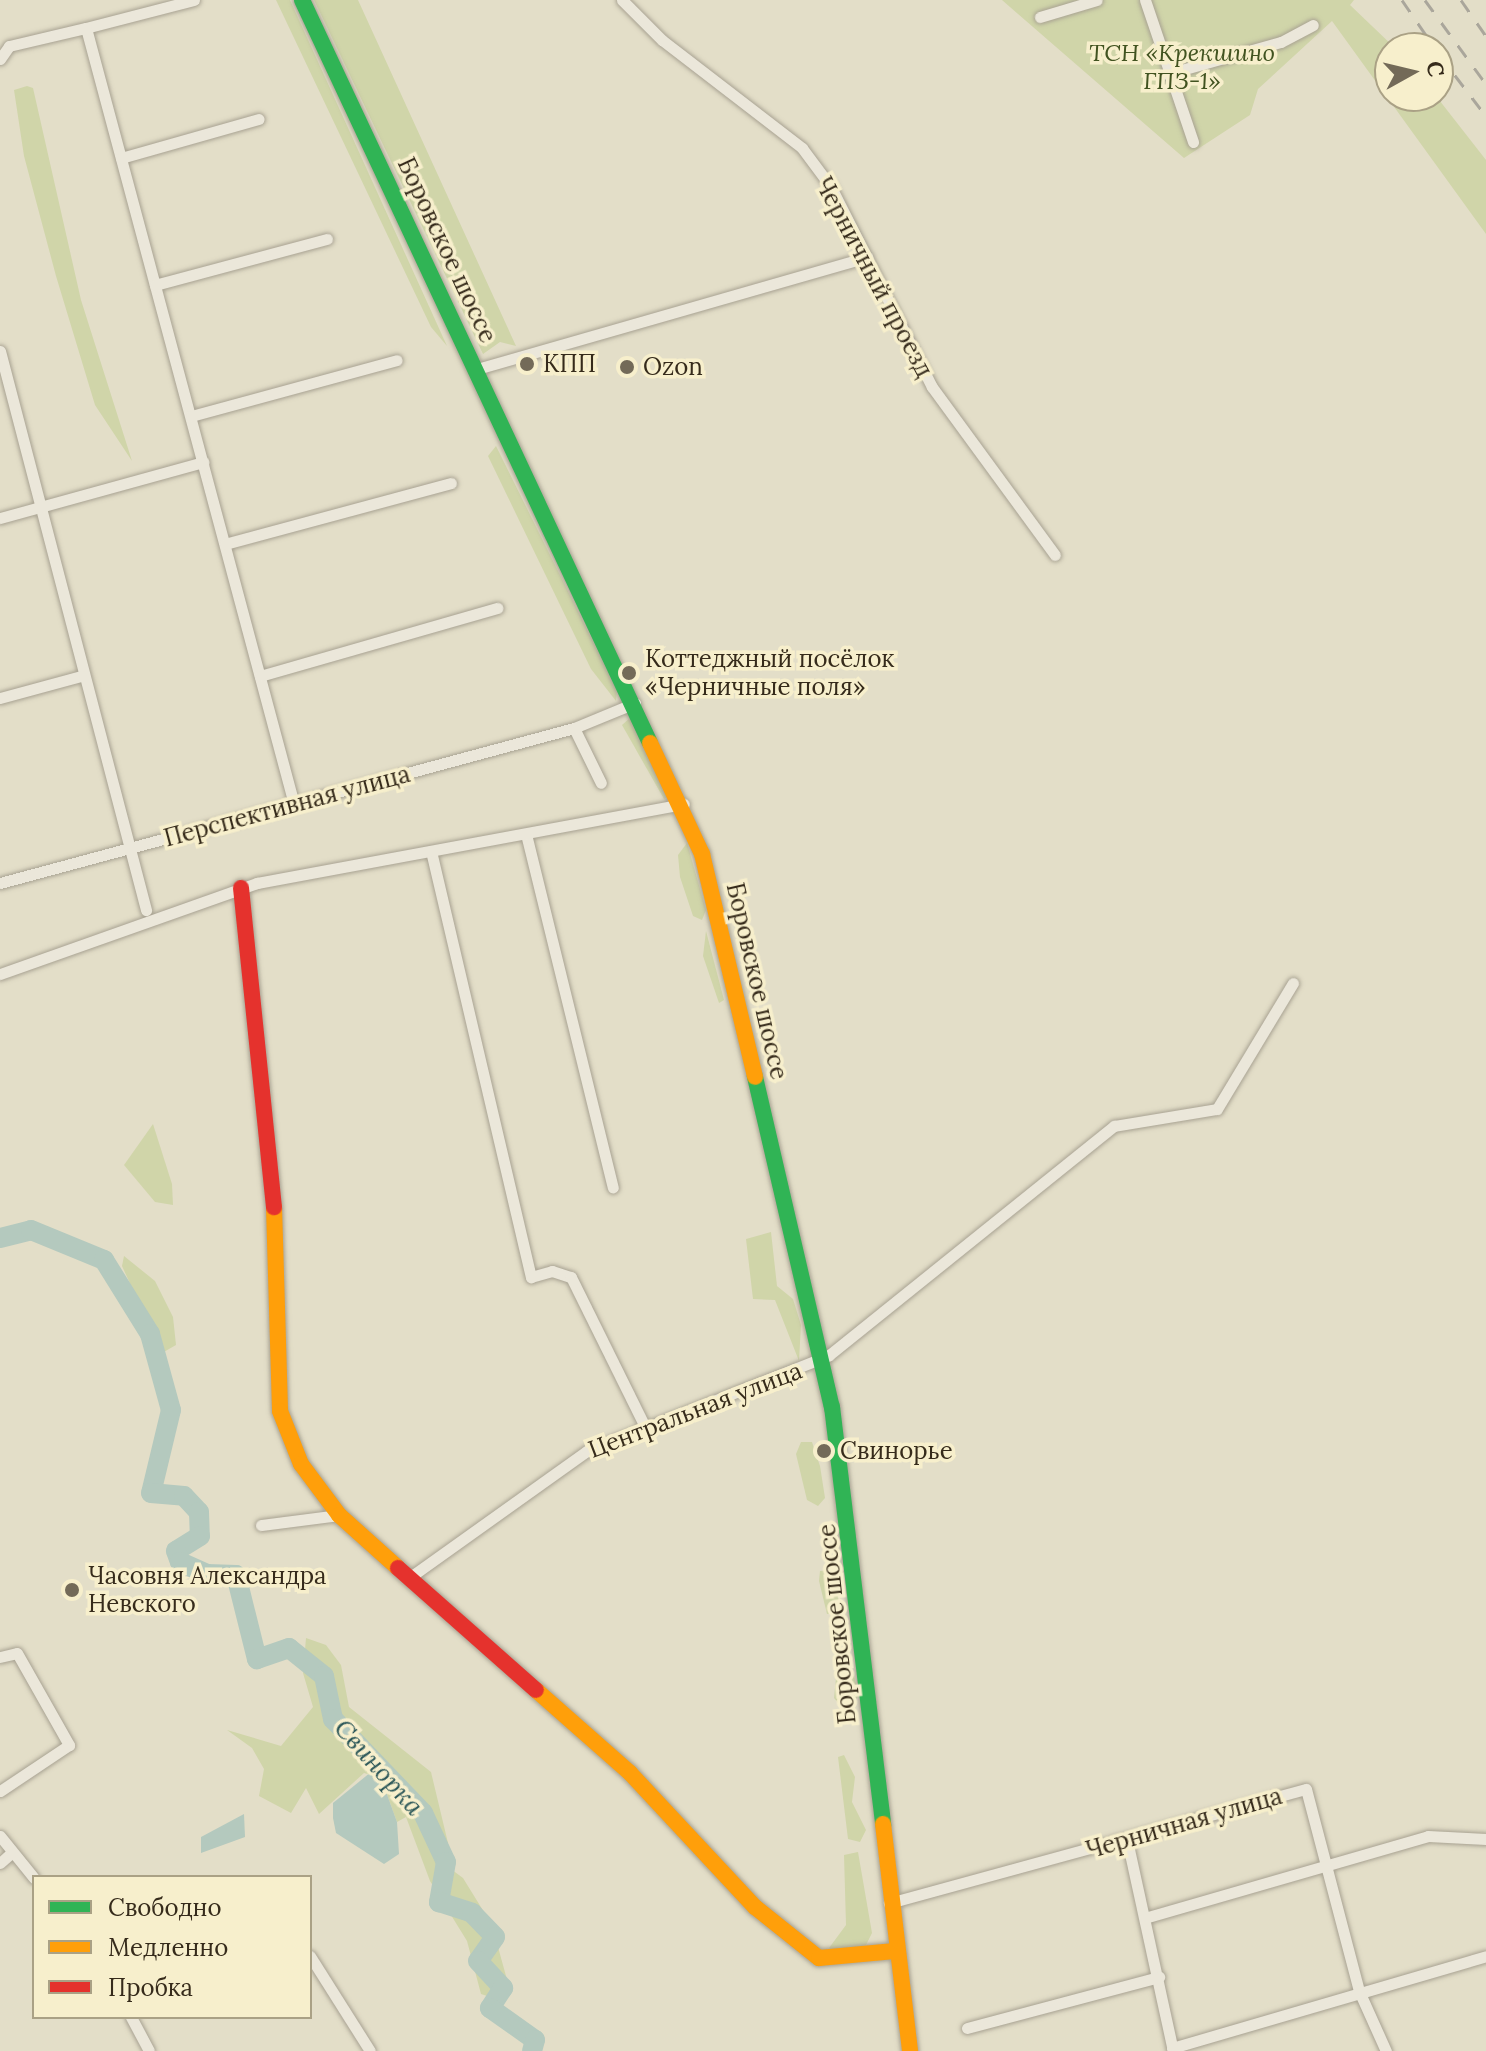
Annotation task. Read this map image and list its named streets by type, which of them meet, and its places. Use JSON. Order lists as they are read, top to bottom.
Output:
{
  "streets": {
    "main road": ["Боровское шоссе"],
    "street": [
      "Черничный проезд",
      "Перспективная улица",
      "Центральная улица",
      "Черничная улица"
    ]
  },
  "crossings": [
    ["Боровское шоссе", "Перспективная улица"],
    ["Боровское шоссе", "Центральная улица"],
    ["Боровское шоссе", "Черничная улица"]
  ],
  "water": ["Свинорка"],
  "parks": ["ТСН «Крекшино ГПЗ-1»"],
  "places": [
    "КПП",
    "Ozon",
    "Коттеджный посёлок «Черничные поля»",
    "Свинорье",
    "Часовня Александра Невского"
  ],
  "legend": ["Свободно", "Медленно", "Пробка"],
  "north": "right"
}
